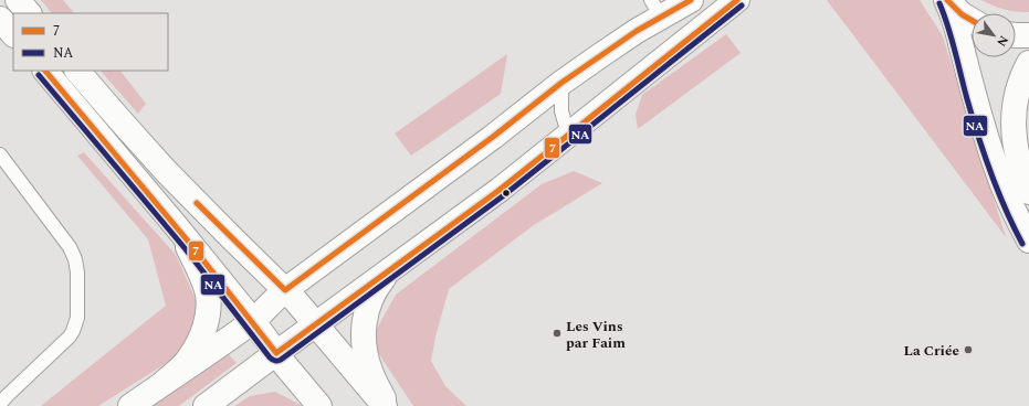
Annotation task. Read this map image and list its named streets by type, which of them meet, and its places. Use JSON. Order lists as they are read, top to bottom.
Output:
{
  "places": ["Les Vins par Faim", "La Criée"],
  "lines": ["transit line 7", "transit line NA"],
  "legend": ["7", "NA"],
  "north": "bottom right"
}
